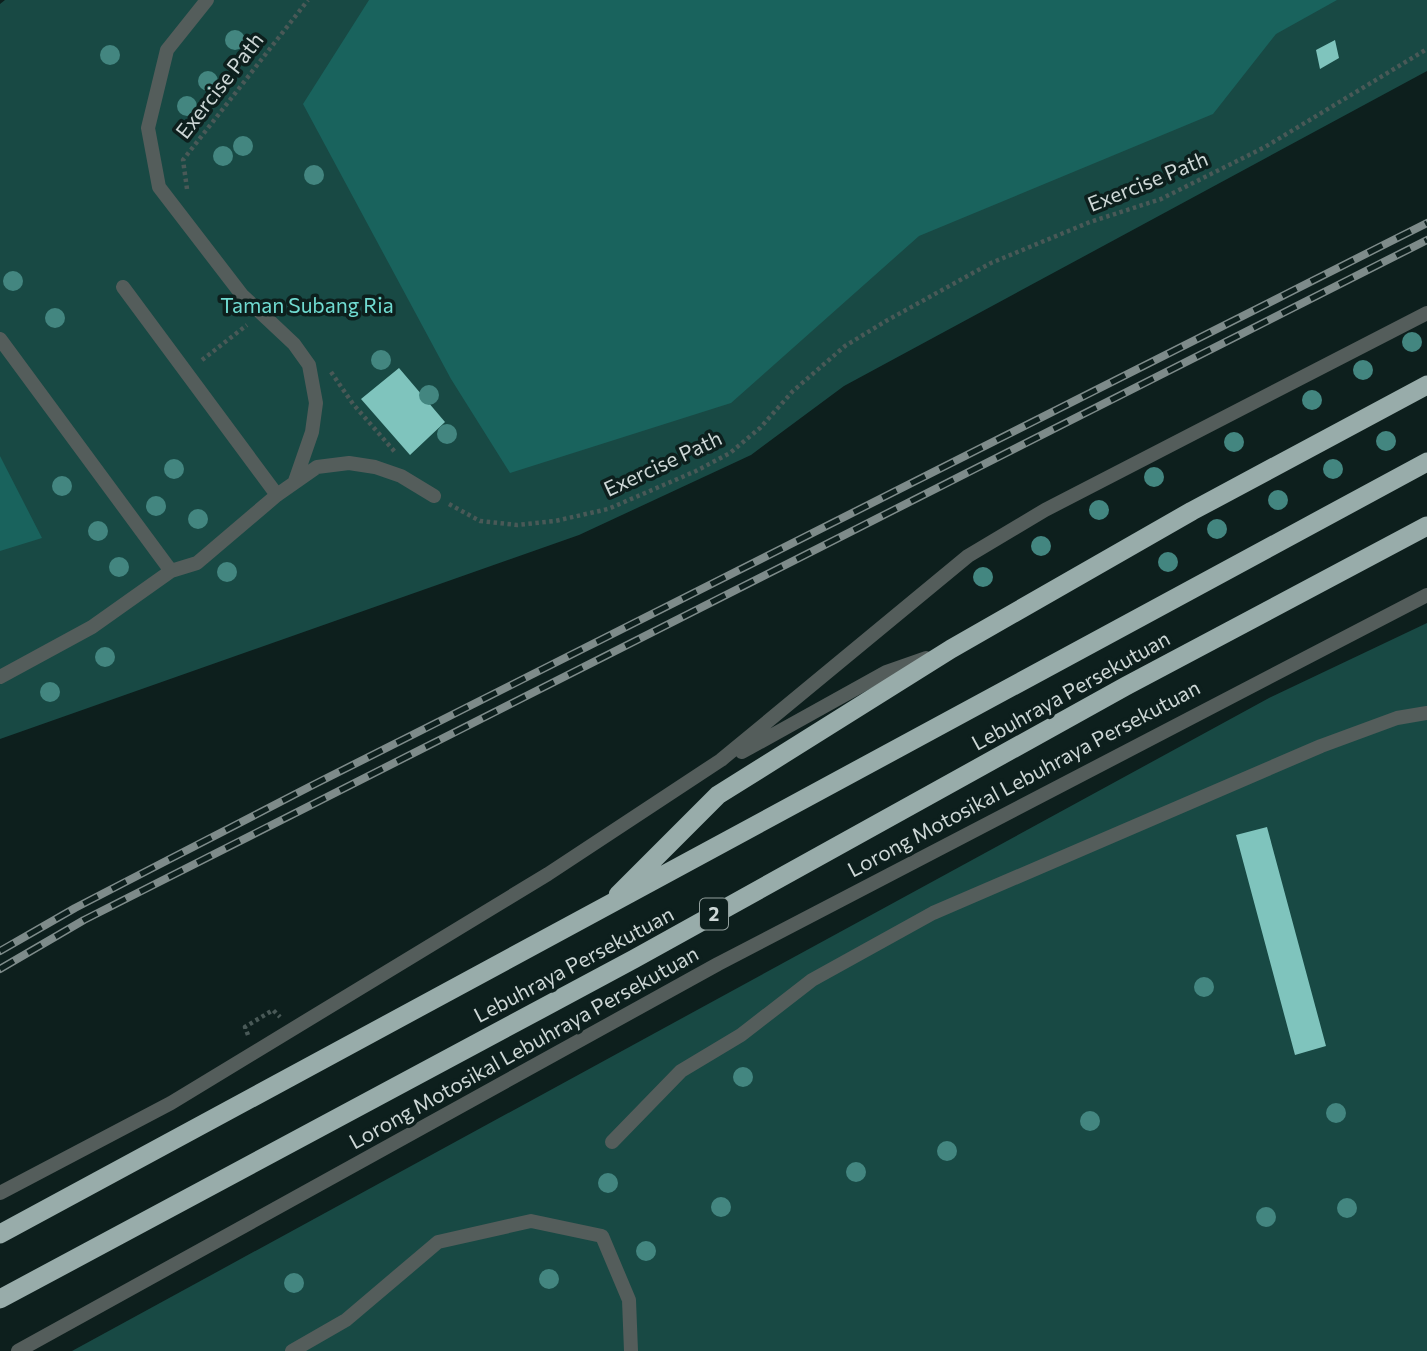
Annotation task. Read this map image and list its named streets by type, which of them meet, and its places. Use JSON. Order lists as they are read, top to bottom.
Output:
{
  "streets": {
    "highway": ["Lebuhraya Persekutuan", "2"],
    "lane": ["Lorong Motosikal Lebuhraya Persekutuan"],
    "path": ["Exercise Path"]
  },
  "parks": ["Taman Subang Ria"]
}
